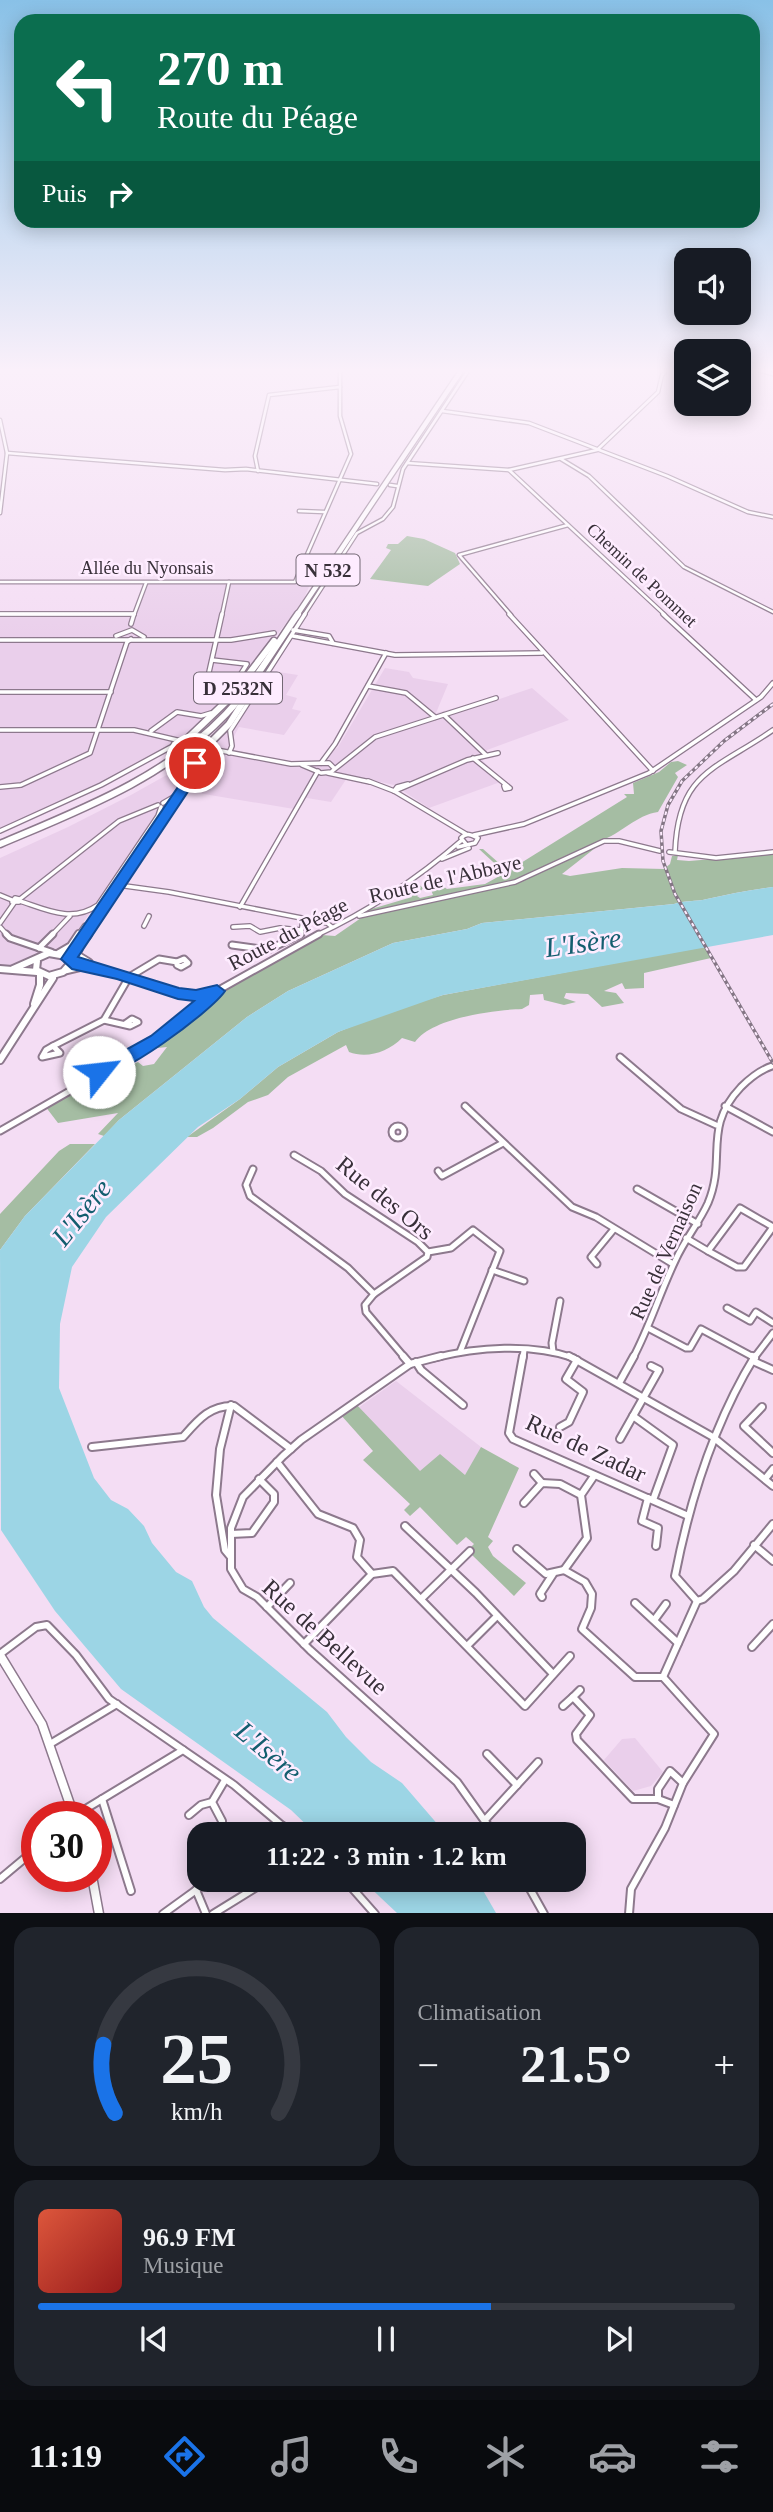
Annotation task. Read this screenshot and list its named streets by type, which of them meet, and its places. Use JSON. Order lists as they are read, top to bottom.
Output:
{
  "streets": {
    "highway": ["N 532", "D 2532N"],
    "street": [
      "Allée du Nyonsais",
      "Chemin de Pommet",
      "Route de l'Abbaye",
      "Route du Péage",
      "Rue des Ors",
      "Rue de Vernaison",
      "Rue de Zadar",
      "Rue de Bellevue"
    ]
  },
  "crossings": [
    ["N 532", "D 2532N"],
    ["Route de l'Abbaye", "Route du Péage"]
  ],
  "water": ["L'Isère"],
  "page": {
    "turn": ["270 m", "Route du Péage"],
    "then": "Puis",
    "limit": "30",
    "trip": "11:22 · 3 min · 1.2 km",
    "tile": "Climatisation",
    "heat": ["−", "21.5°", "+"],
    "song": ["96.9 FM", "Musique"],
    "tabs": "11:19",
    "gauge": ["25", "km/h"]
  }
}
